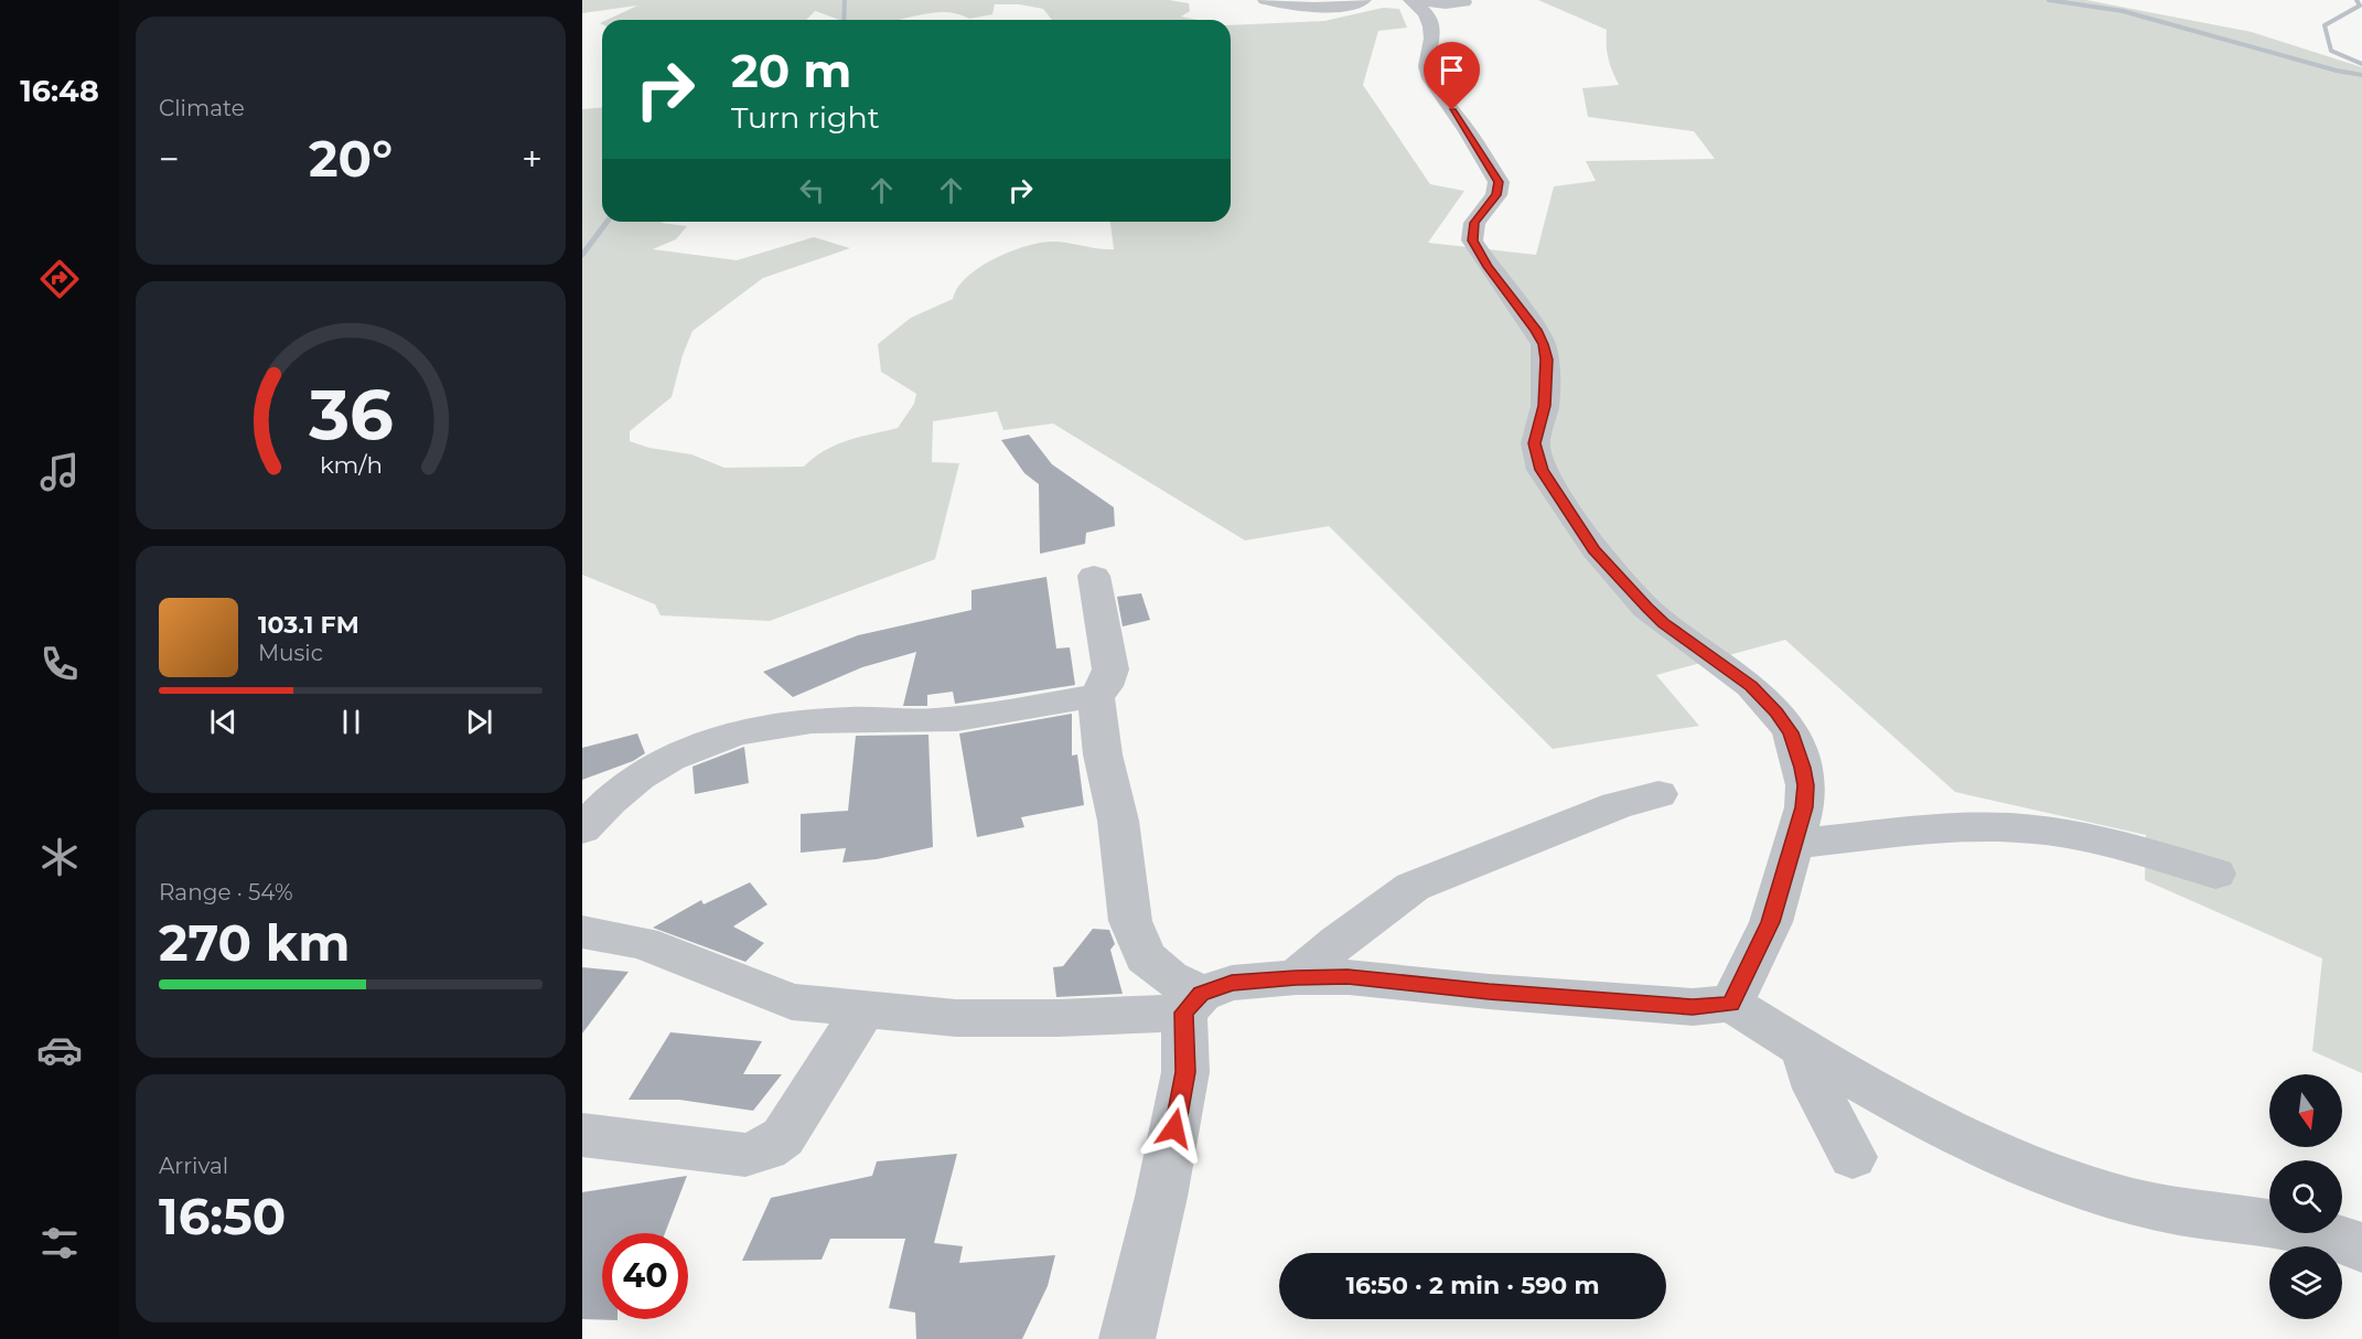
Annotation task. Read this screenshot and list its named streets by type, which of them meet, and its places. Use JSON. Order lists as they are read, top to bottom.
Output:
{
  "north": "bottom",
  "page": {
    "tabs": "16:48",
    "tile": [
      "Climate",
      ["Range · 54%", "270 km"],
      ["Arrival", "16:50"]
    ],
    "turn": ["20 m", "Turn right"],
    "heat": ["−", "20°", "+"],
    "song": ["103.1 FM", "Music"],
    "limit": "40",
    "trip": "16:50 · 2 min · 590 m",
    "gauge": ["36", "km/h"]
  }
}
